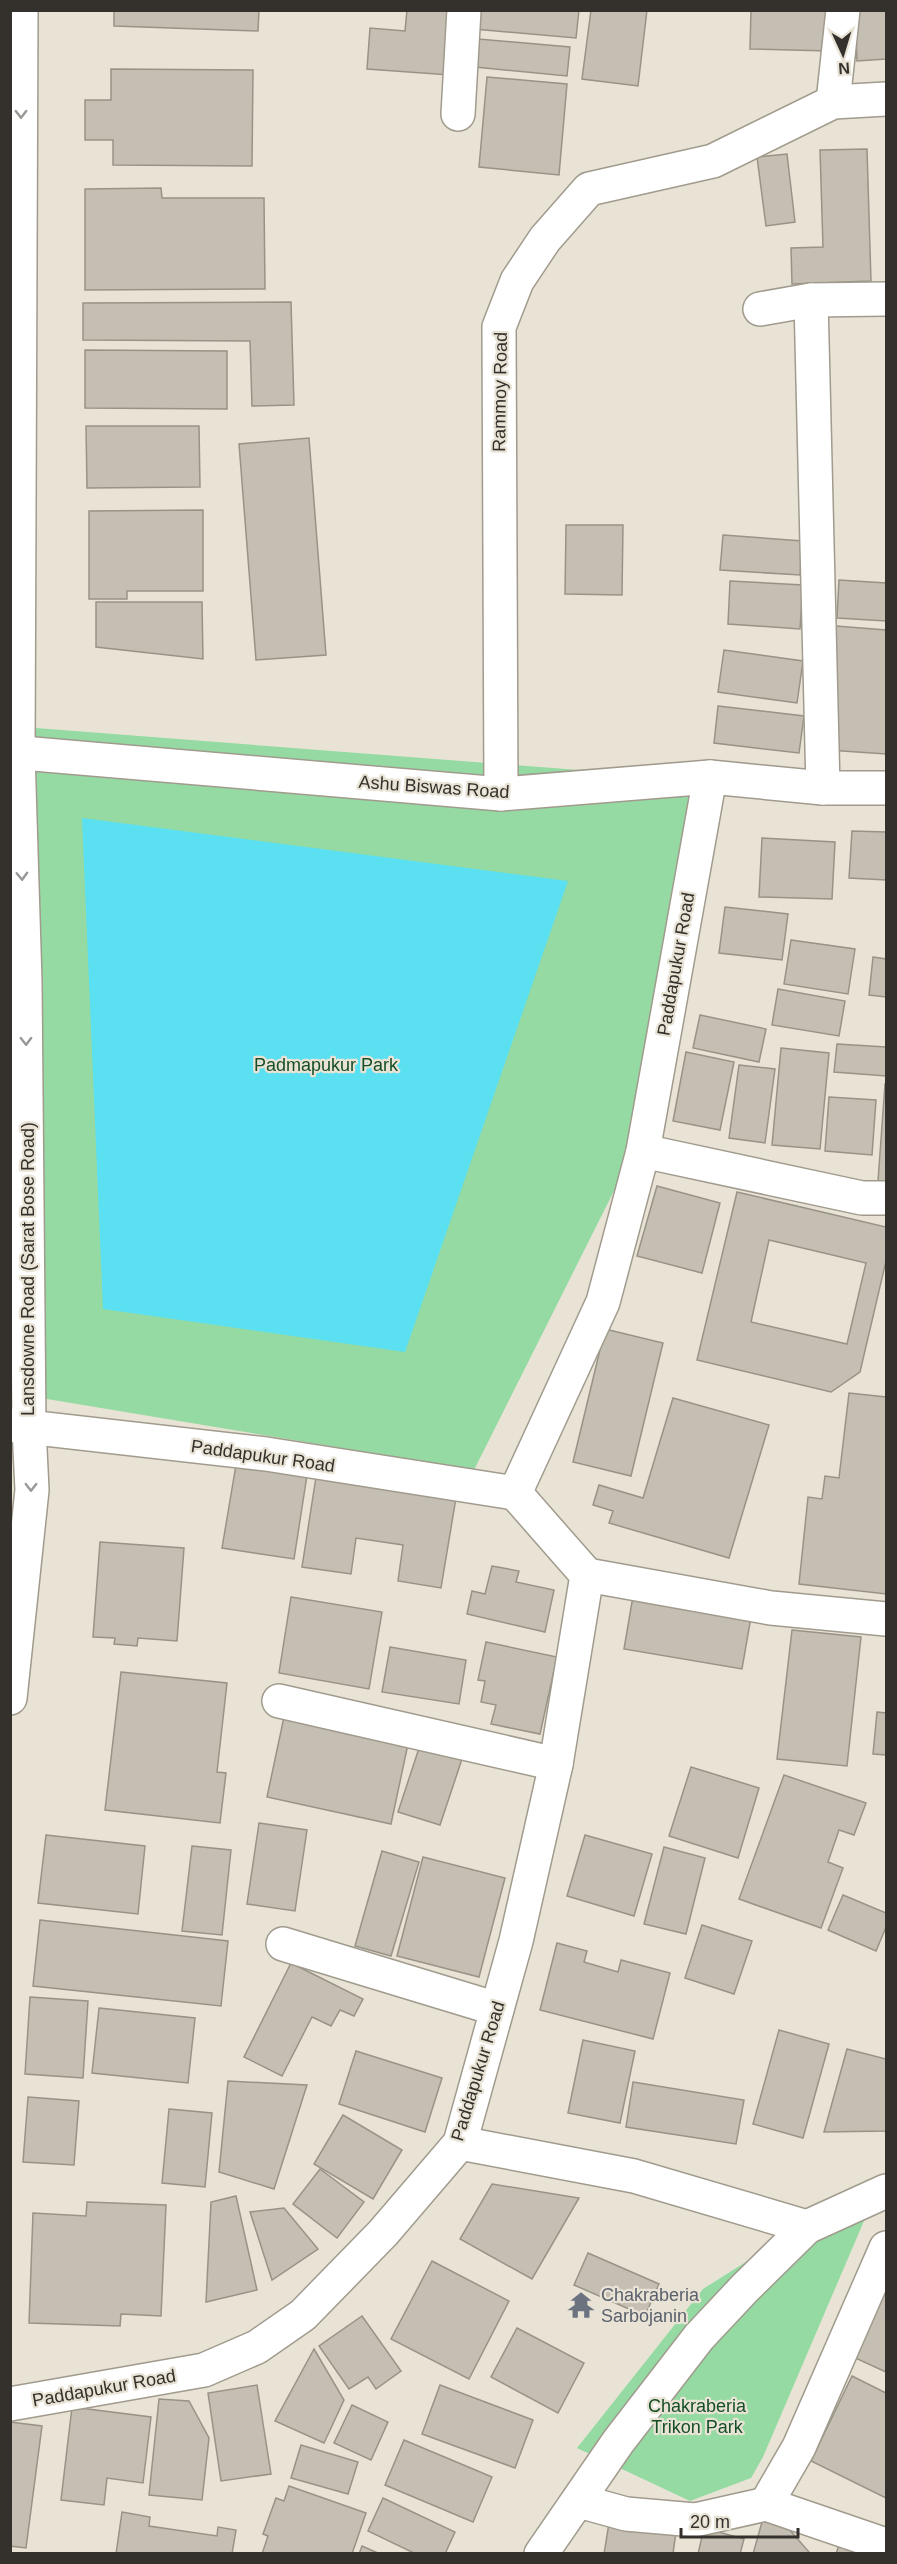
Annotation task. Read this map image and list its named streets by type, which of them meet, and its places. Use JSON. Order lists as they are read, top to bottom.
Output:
{
  "streets": {
    "street": [
      "Rammoy Road",
      "Ashu Biswas Road",
      "Paddapukur Road",
      "Lansdowne Road (Sarat Bose Road)"
    ]
  },
  "crossings": [
    ["Rammoy Road", "Ashu Biswas Road"],
    ["Ashu Biswas Road", "Paddapukur Road"],
    ["Ashu Biswas Road", "Lansdowne Road (Sarat Bose Road)"],
    ["Paddapukur Road", "Lansdowne Road (Sarat Bose Road)"]
  ],
  "one_way": ["Lansdowne Road (Sarat Bose Road)"],
  "parks": ["Padmapukur Park", "Chakraberia Trikon Park"],
  "places": {
    "temple": ["Chakraberia Sarbojanin"]
  },
  "scale_bar": "20 m",
  "north": "bottom"
}
